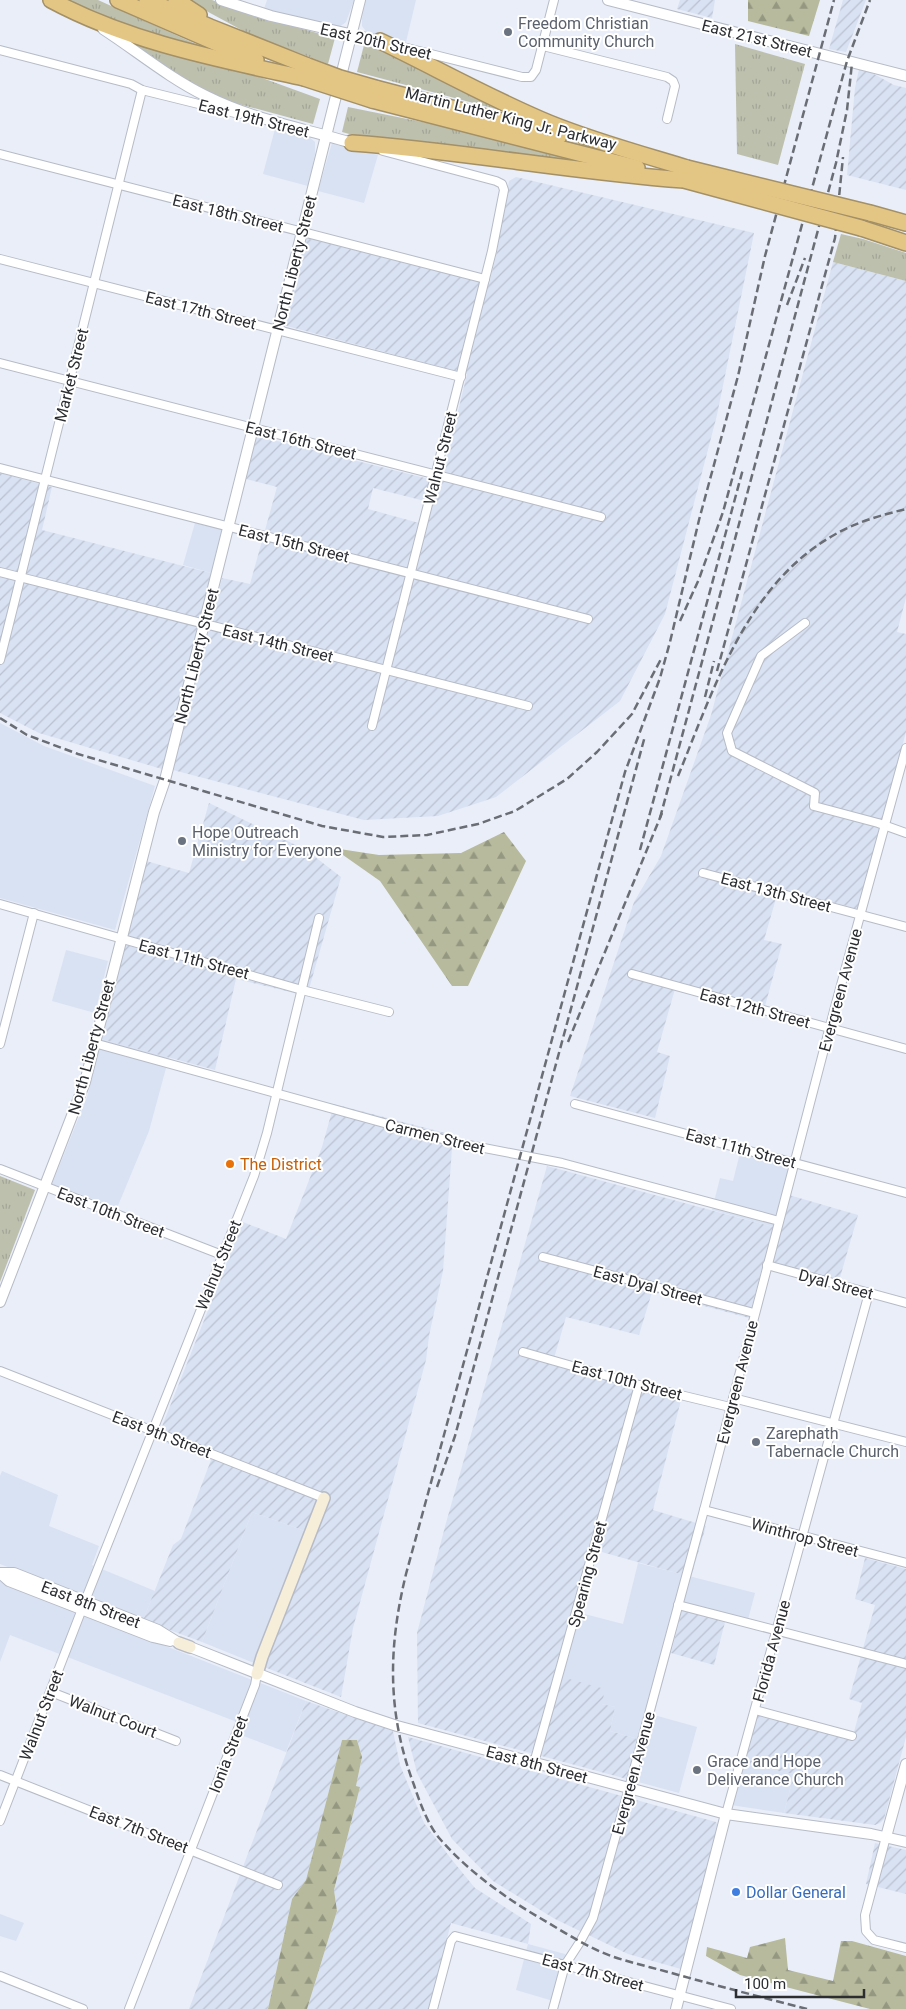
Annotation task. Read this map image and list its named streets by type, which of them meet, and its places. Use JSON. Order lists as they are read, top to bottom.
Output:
{
  "streets": {
    "highway": ["Martin Luther King Jr. Parkway"],
    "main road": ["Ionia Street"],
    "street": [
      "East 21st Street",
      "East 20th Street",
      "East 19th Street",
      "East 18th Street",
      "North Liberty Street",
      "East 17th Street",
      "Market Street",
      "East 16th Street",
      "Walnut Street",
      "East 15th Street",
      "East 14th Street",
      "East 13th Street",
      "East 11th Street",
      "Evergreen Avenue",
      "East 12th Street",
      "Carmen Street",
      "East 10th Street",
      "Dyal Street",
      "East Dyal Street",
      "East 9th Street",
      "Winthrop Street",
      "Spearing Street",
      "East 8th Street",
      "Florida Avenue",
      "Walnut Court",
      "East 7th Street"
    ]
  },
  "crossings": [
    ["East 20th Street", "North Liberty Street"],
    ["East 19th Street", "North Liberty Street"],
    ["East 19th Street", "Market Street"],
    ["East 19th Street", "Walnut Street"],
    ["East 18th Street", "North Liberty Street"],
    ["East 18th Street", "Market Street"],
    ["East 18th Street", "Walnut Street"],
    ["North Liberty Street", "East 17th Street"],
    ["North Liberty Street", "East 16th Street"],
    ["North Liberty Street", "East 15th Street"],
    ["North Liberty Street", "East 14th Street"],
    ["North Liberty Street", "East 11th Street"],
    ["North Liberty Street", "Carmen Street"],
    ["North Liberty Street", "East 10th Street"],
    ["East 17th Street", "Market Street"],
    ["East 17th Street", "Walnut Street"],
    ["Market Street", "East 16th Street"],
    ["Market Street", "East 15th Street"],
    ["Market Street", "East 14th Street"],
    ["East 16th Street", "Walnut Street"],
    ["Walnut Street", "East 15th Street"],
    ["Walnut Street", "East 14th Street"],
    ["Walnut Street", "East 11th Street"],
    ["Walnut Street", "Carmen Street"],
    ["Walnut Street", "East 10th Street"],
    ["Walnut Street", "East 9th Street"],
    ["Walnut Street", "East 8th Street"],
    ["Walnut Street", "Walnut Court"],
    ["Walnut Street", "East 7th Street"],
    ["East 13th Street", "Evergreen Avenue"],
    ["East 11th Street", "Evergreen Avenue"],
    ["Evergreen Avenue", "East 12th Street"],
    ["Evergreen Avenue", "Carmen Street"],
    ["Evergreen Avenue", "East 10th Street"],
    ["Evergreen Avenue", "Dyal Street"],
    ["Evergreen Avenue", "East Dyal Street"],
    ["Evergreen Avenue", "Winthrop Street"],
    ["Evergreen Avenue", "East 8th Street"],
    ["Evergreen Avenue", "East 7th Street"],
    ["East 10th Street", "Spearing Street"],
    ["Dyal Street", "Florida Avenue"],
    ["East 9th Street", "Ionia Street"],
    ["Winthrop Street", "Florida Avenue"],
    ["Spearing Street", "East 8th Street"],
    ["East 8th Street", "Florida Avenue"],
    ["East 8th Street", "Ionia Street"],
    ["Florida Avenue", "East 7th Street"],
    ["Ionia Street", "East 7th Street"]
  ],
  "places": [
    "Freedom Christian Community Church",
    "Hope Outreach Ministry for Everyone",
    "The District",
    "Zarephath Tabernacle Church",
    "Grace and Hope Deliverance Church",
    "Dollar General"
  ],
  "scale_bar": "100 m"
}
